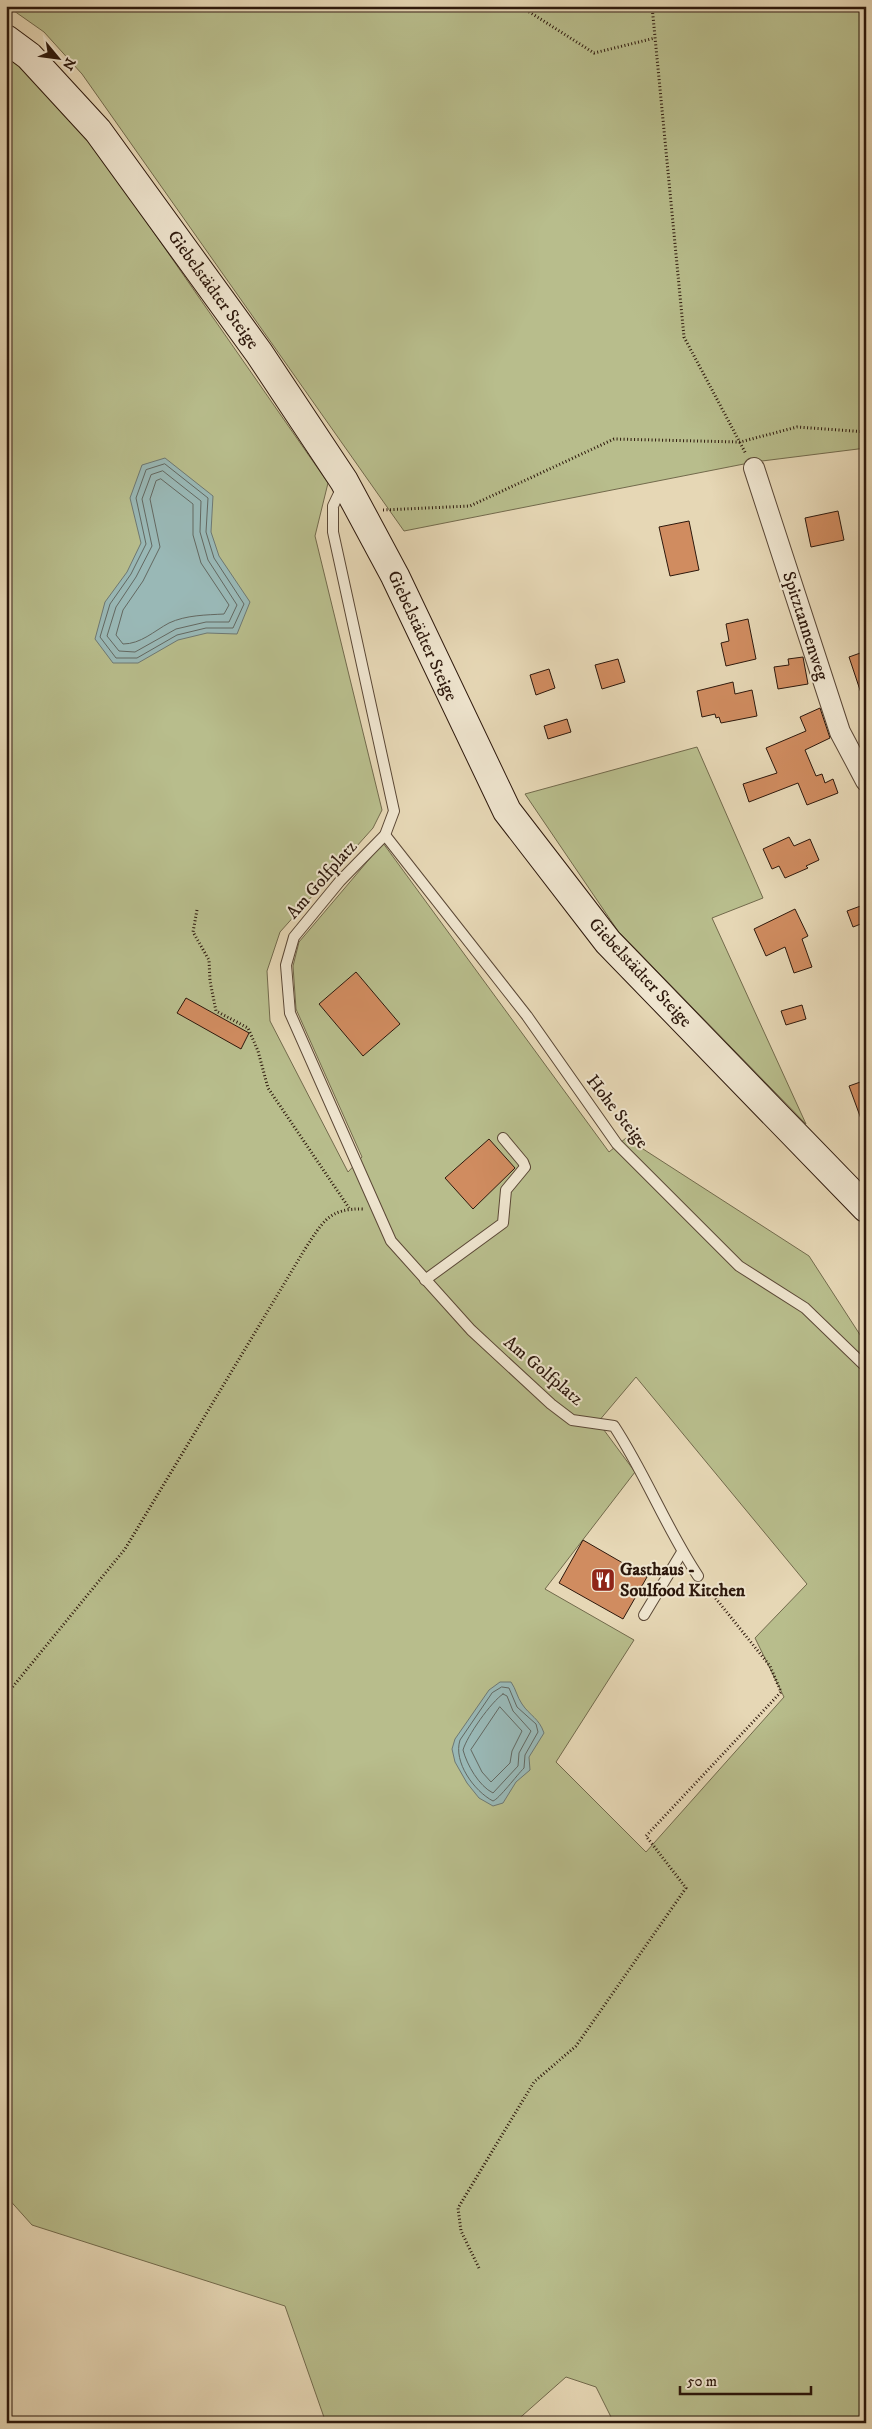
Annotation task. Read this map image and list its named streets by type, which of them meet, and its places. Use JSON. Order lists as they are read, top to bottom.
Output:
{
  "streets": {
    "main road": ["Giebelstädter Steige"],
    "street": ["Spitztannenweg"],
    "lane": ["Am Golfplatz", "Hohe Steige"]
  },
  "crossings": [
    ["Giebelstädter Steige", "Am Golfplatz"],
    ["Am Golfplatz", "Hohe Steige"]
  ],
  "places": {
    "restaurant": ["Gasthaus - Soulfood Kitchen"]
  },
  "scale_bar": "50 m",
  "north": "bottom right"
}
